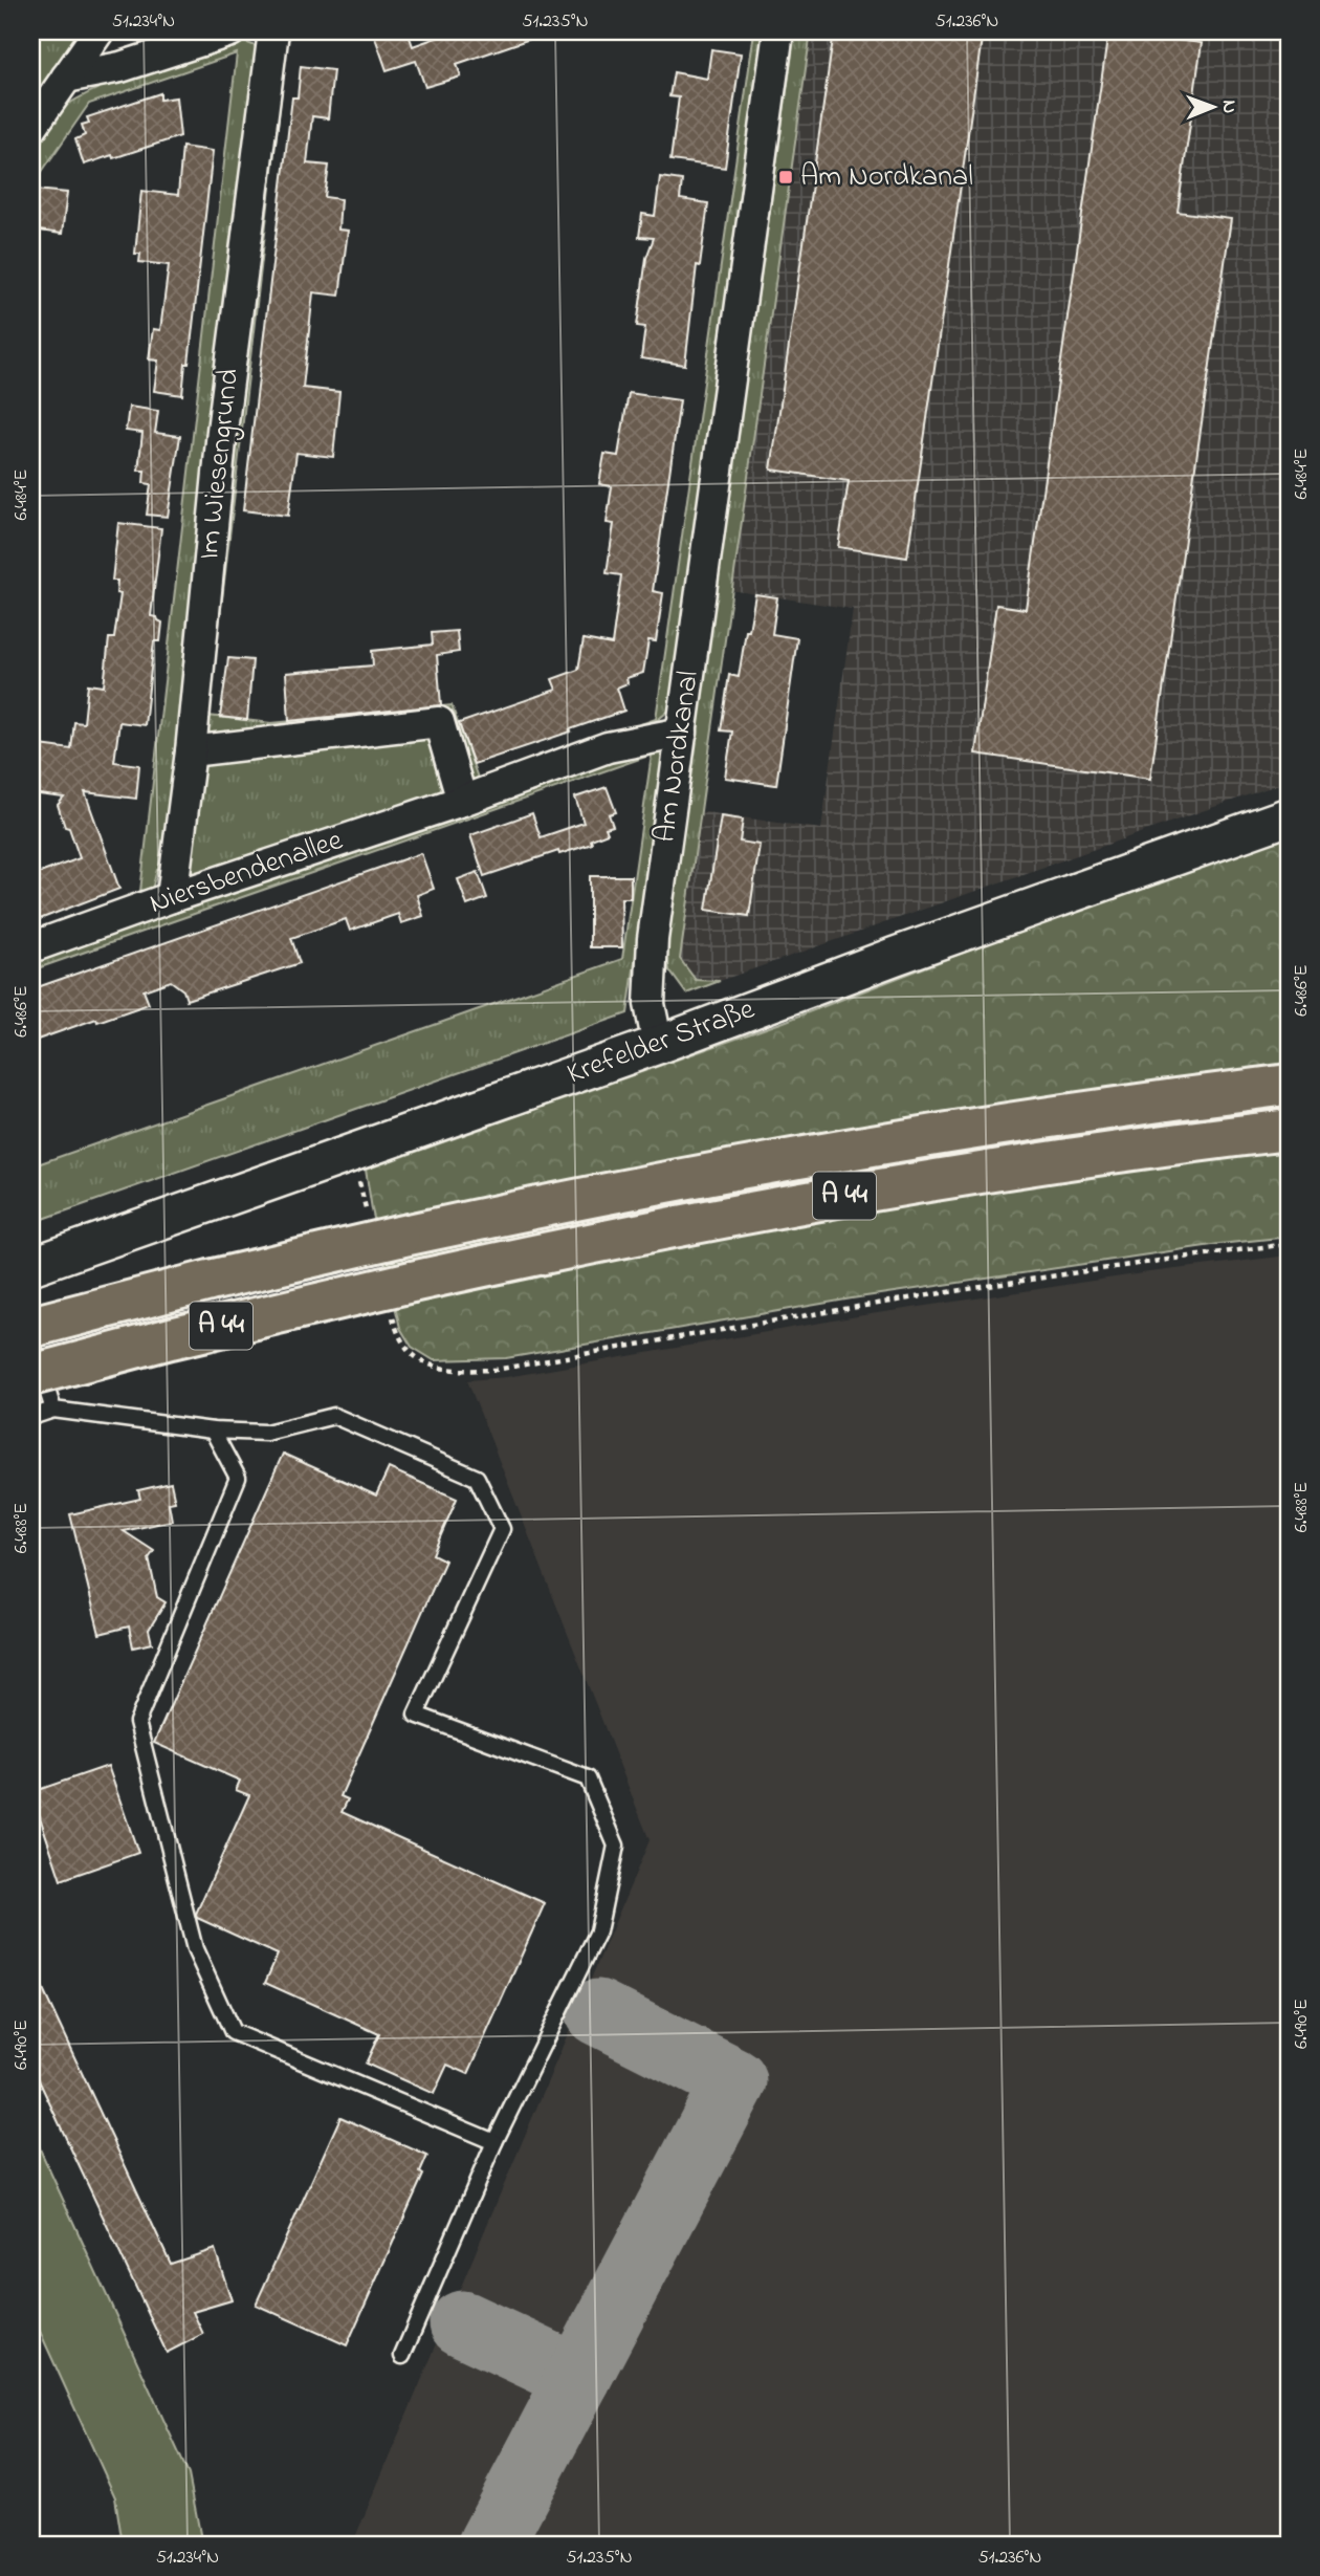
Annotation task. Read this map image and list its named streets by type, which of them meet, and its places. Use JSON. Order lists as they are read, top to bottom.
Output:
{
  "streets": {
    "highway": ["A 44"],
    "street": [
      "Im Wiesengrund",
      "Am Nordkanal",
      "Niersbendenallee",
      "Krefelder Straße"
    ]
  },
  "crossings": [
    ["Im Wiesengrund", "Niersbendenallee"],
    ["Am Nordkanal", "Niersbendenallee"],
    ["Am Nordkanal", "Krefelder Straße"]
  ],
  "places": {
    "transit": ["Am Nordkanal"]
  },
  "north": "right",
  "coordinates": [
    "51.234°N",
    "51.235°N",
    "51.236°N",
    "6.484°E",
    "6.486°E",
    "6.488°E",
    "6.490°E"
  ]
}
